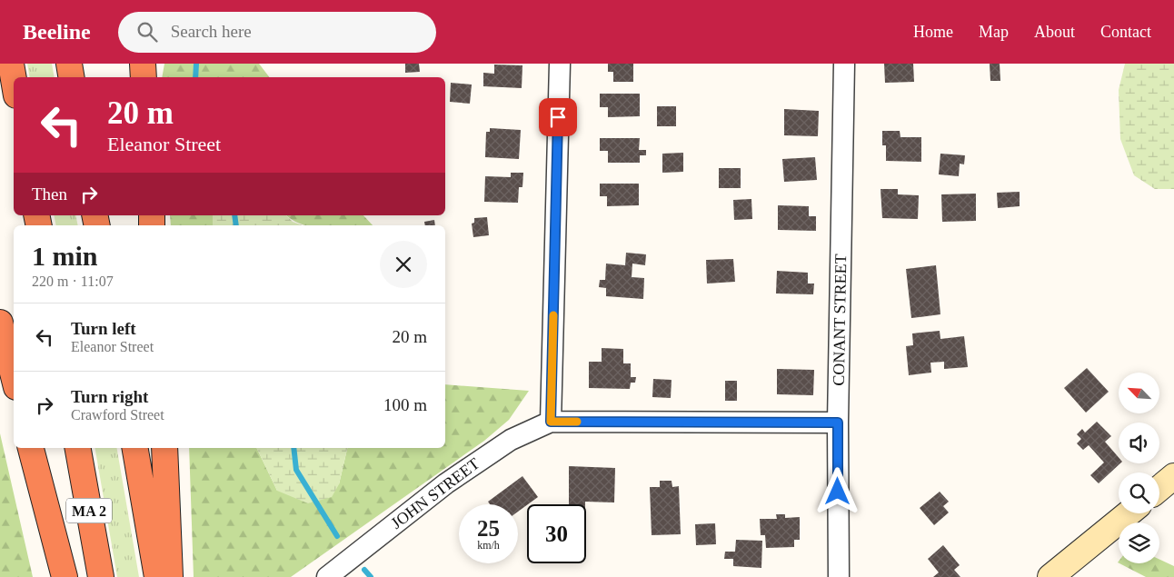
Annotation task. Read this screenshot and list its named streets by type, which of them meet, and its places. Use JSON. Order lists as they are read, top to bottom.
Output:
{
  "streets": {
    "highway": ["MA 2"],
    "street": ["CONANT STREET", "JOHN STREET"]
  },
  "north": "top left",
  "page": {
    "header": "Beeline",
    "search": "Search here",
    "nav": [
      "Home",
      "Map",
      "About",
      "Contact"
    ],
    "turn": ["20 m", "Eleanor Street"],
    "then": "Then",
    "heading": ["1 min", "220 m · 11:07"],
    "list": [
      {
        "name": "Turn left",
        "note": "Eleanor Street",
        "value": "20 m"
      },
      {
        "name": "Turn right",
        "note": "Crawford Street",
        "value": "100 m"
      }
    ],
    "speed": "25 km/h",
    "limit": "30"
  }
}
